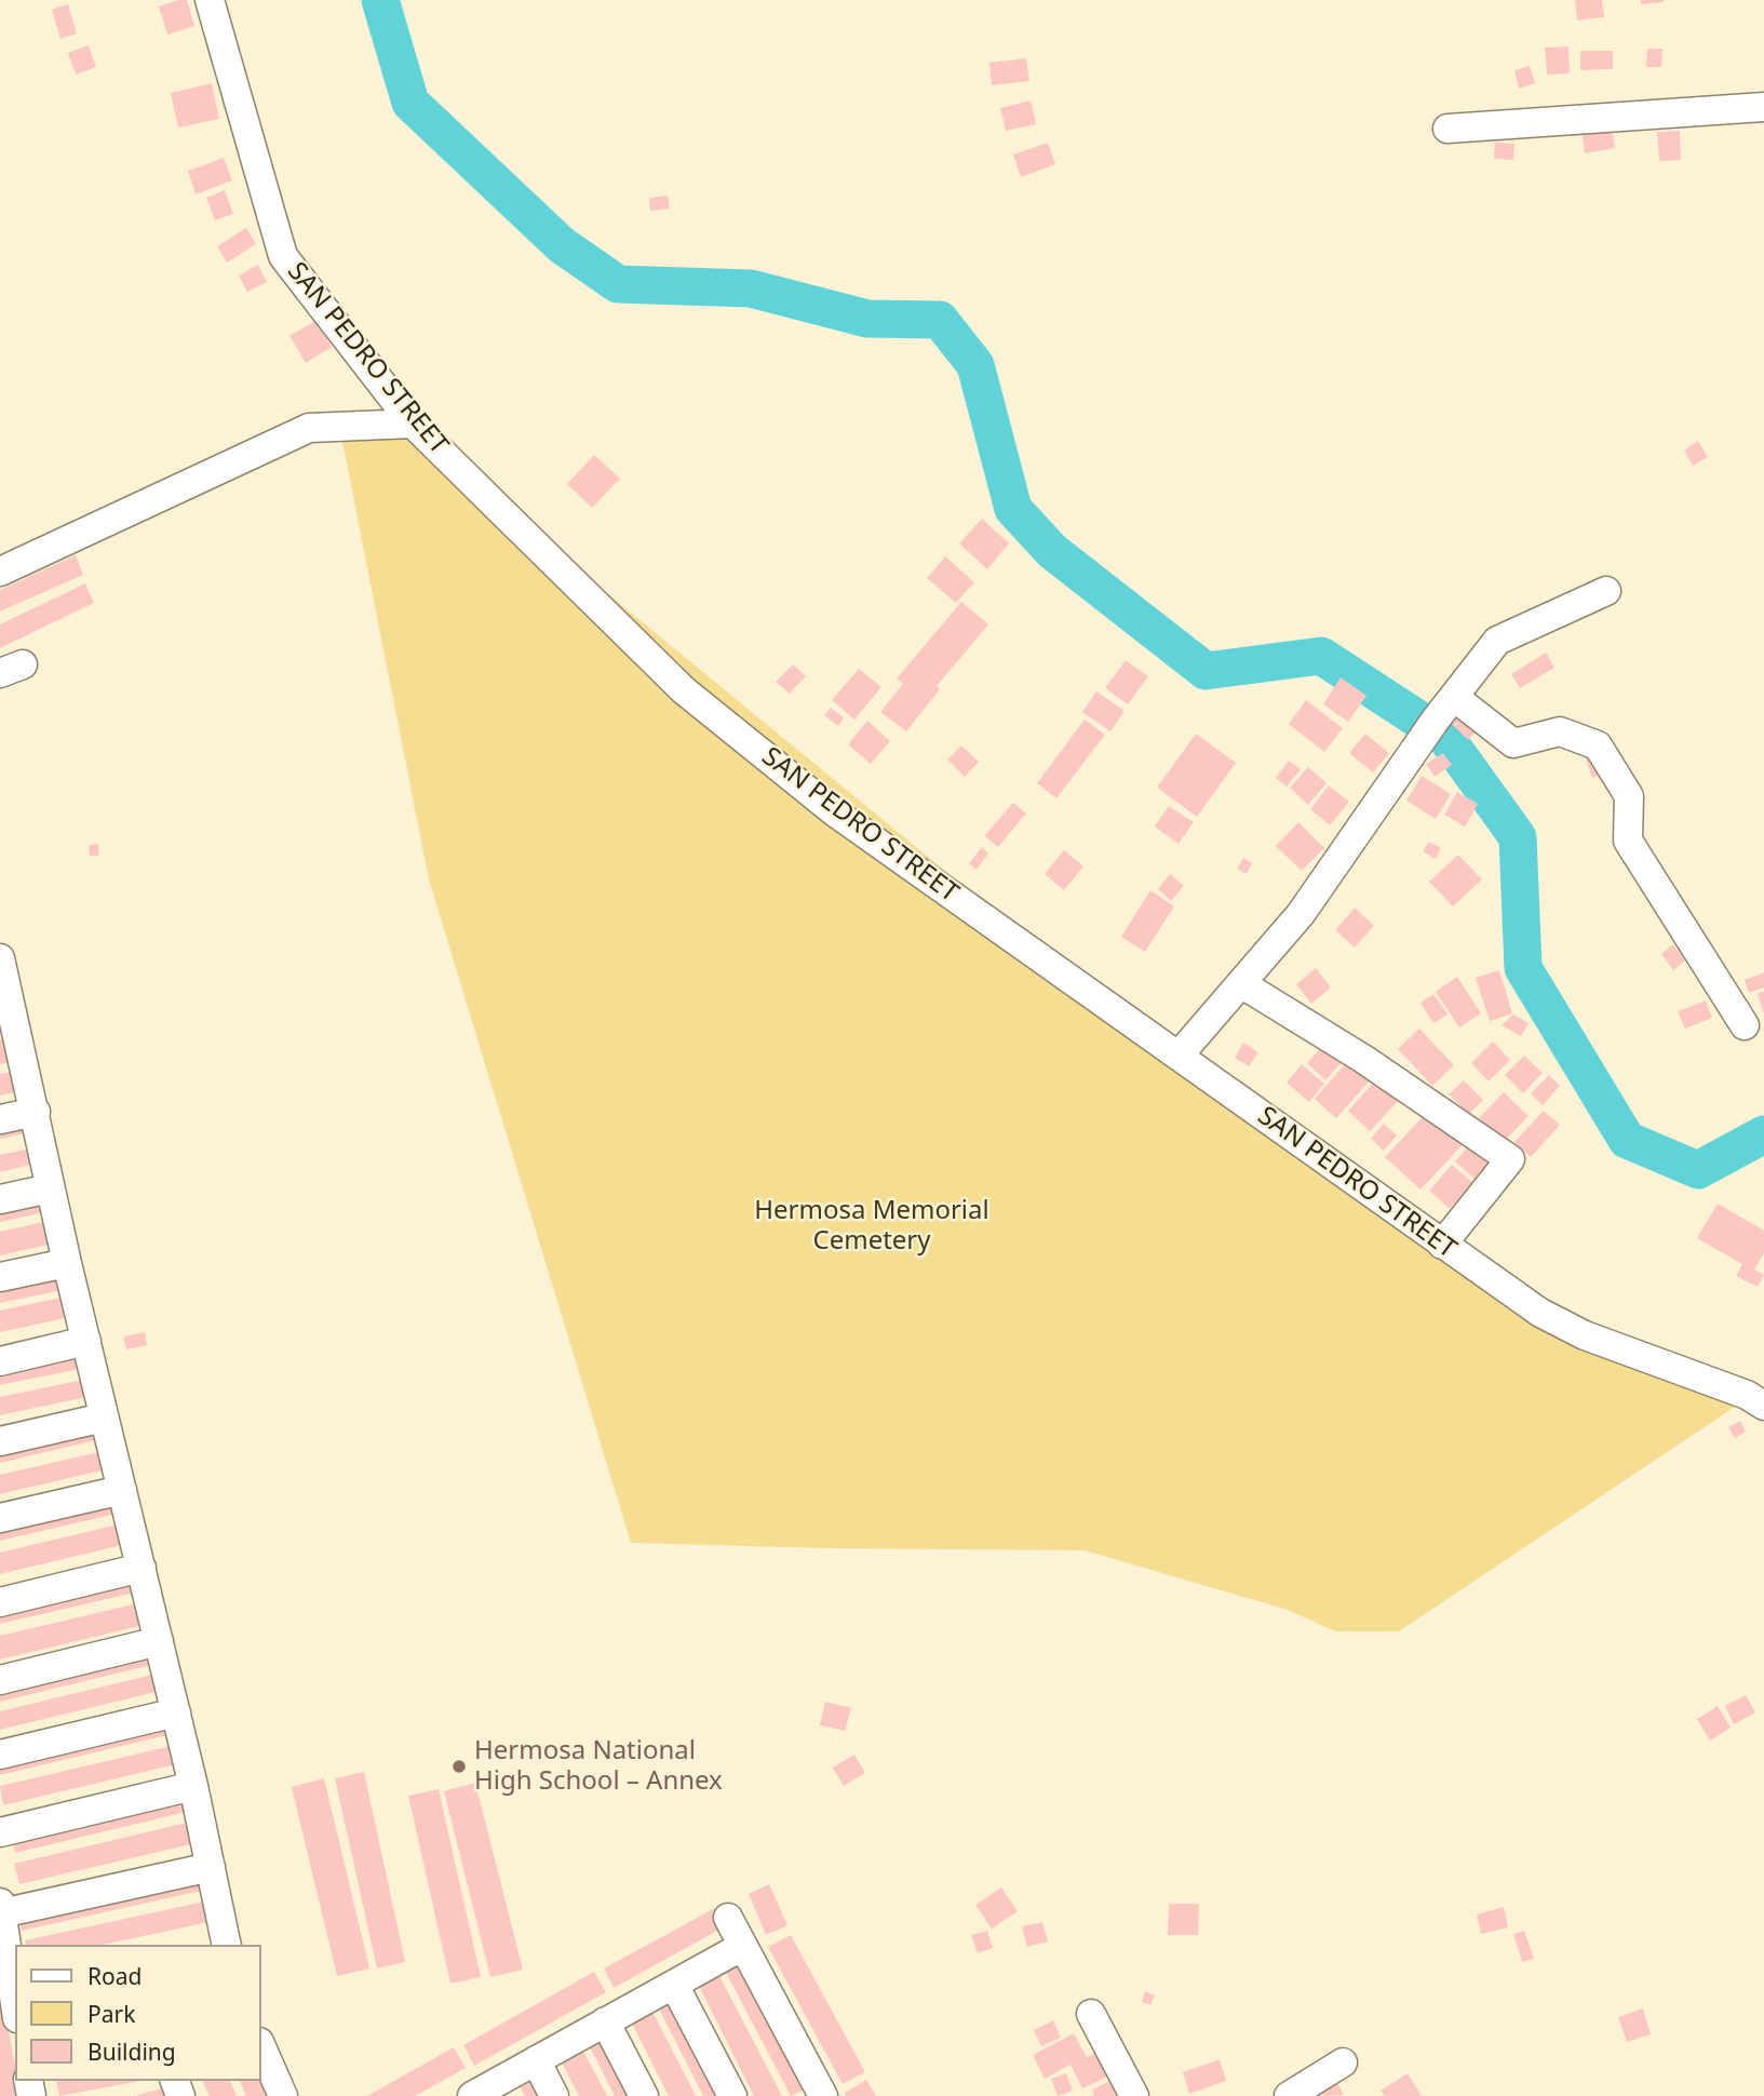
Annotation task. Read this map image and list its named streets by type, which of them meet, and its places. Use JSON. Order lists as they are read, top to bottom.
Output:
{
  "streets": {
    "street": ["SAN PEDRO STREET"]
  },
  "parks": ["Hermosa Memorial Cemetery"],
  "places": ["Hermosa National High School – Annex"],
  "legend": ["Road", "Park", "Building"]
}
